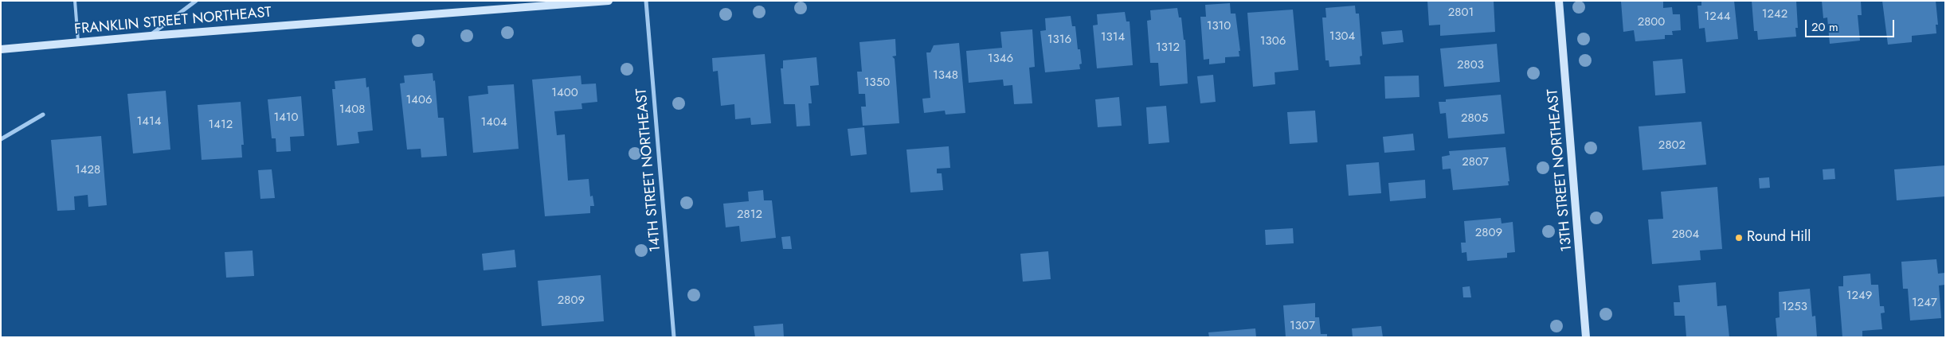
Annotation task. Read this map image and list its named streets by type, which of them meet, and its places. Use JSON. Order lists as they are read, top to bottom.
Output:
{
  "streets": {
    "street": ["FRANKLIN STREET NORTHEAST", "14TH STREET NORTHEAST", "13TH STREET NORTHEAST"]
  },
  "places": ["Round Hill"],
  "house_numbers": [
    "2801",
    "1242",
    "1244",
    "2800",
    "1310",
    "1304",
    "1314",
    "1316",
    "1306",
    "1312",
    "1346",
    "2803",
    "1348",
    "1350",
    "1400",
    "1406",
    "1408",
    "1410",
    "2805",
    "1414",
    "1404",
    "1412",
    "2802",
    "2807",
    "1428",
    "2812",
    "2809",
    "2804",
    "1249",
    "2809",
    "1247",
    "1253",
    "1307"
  ],
  "scale_bar": "20 m"
}
